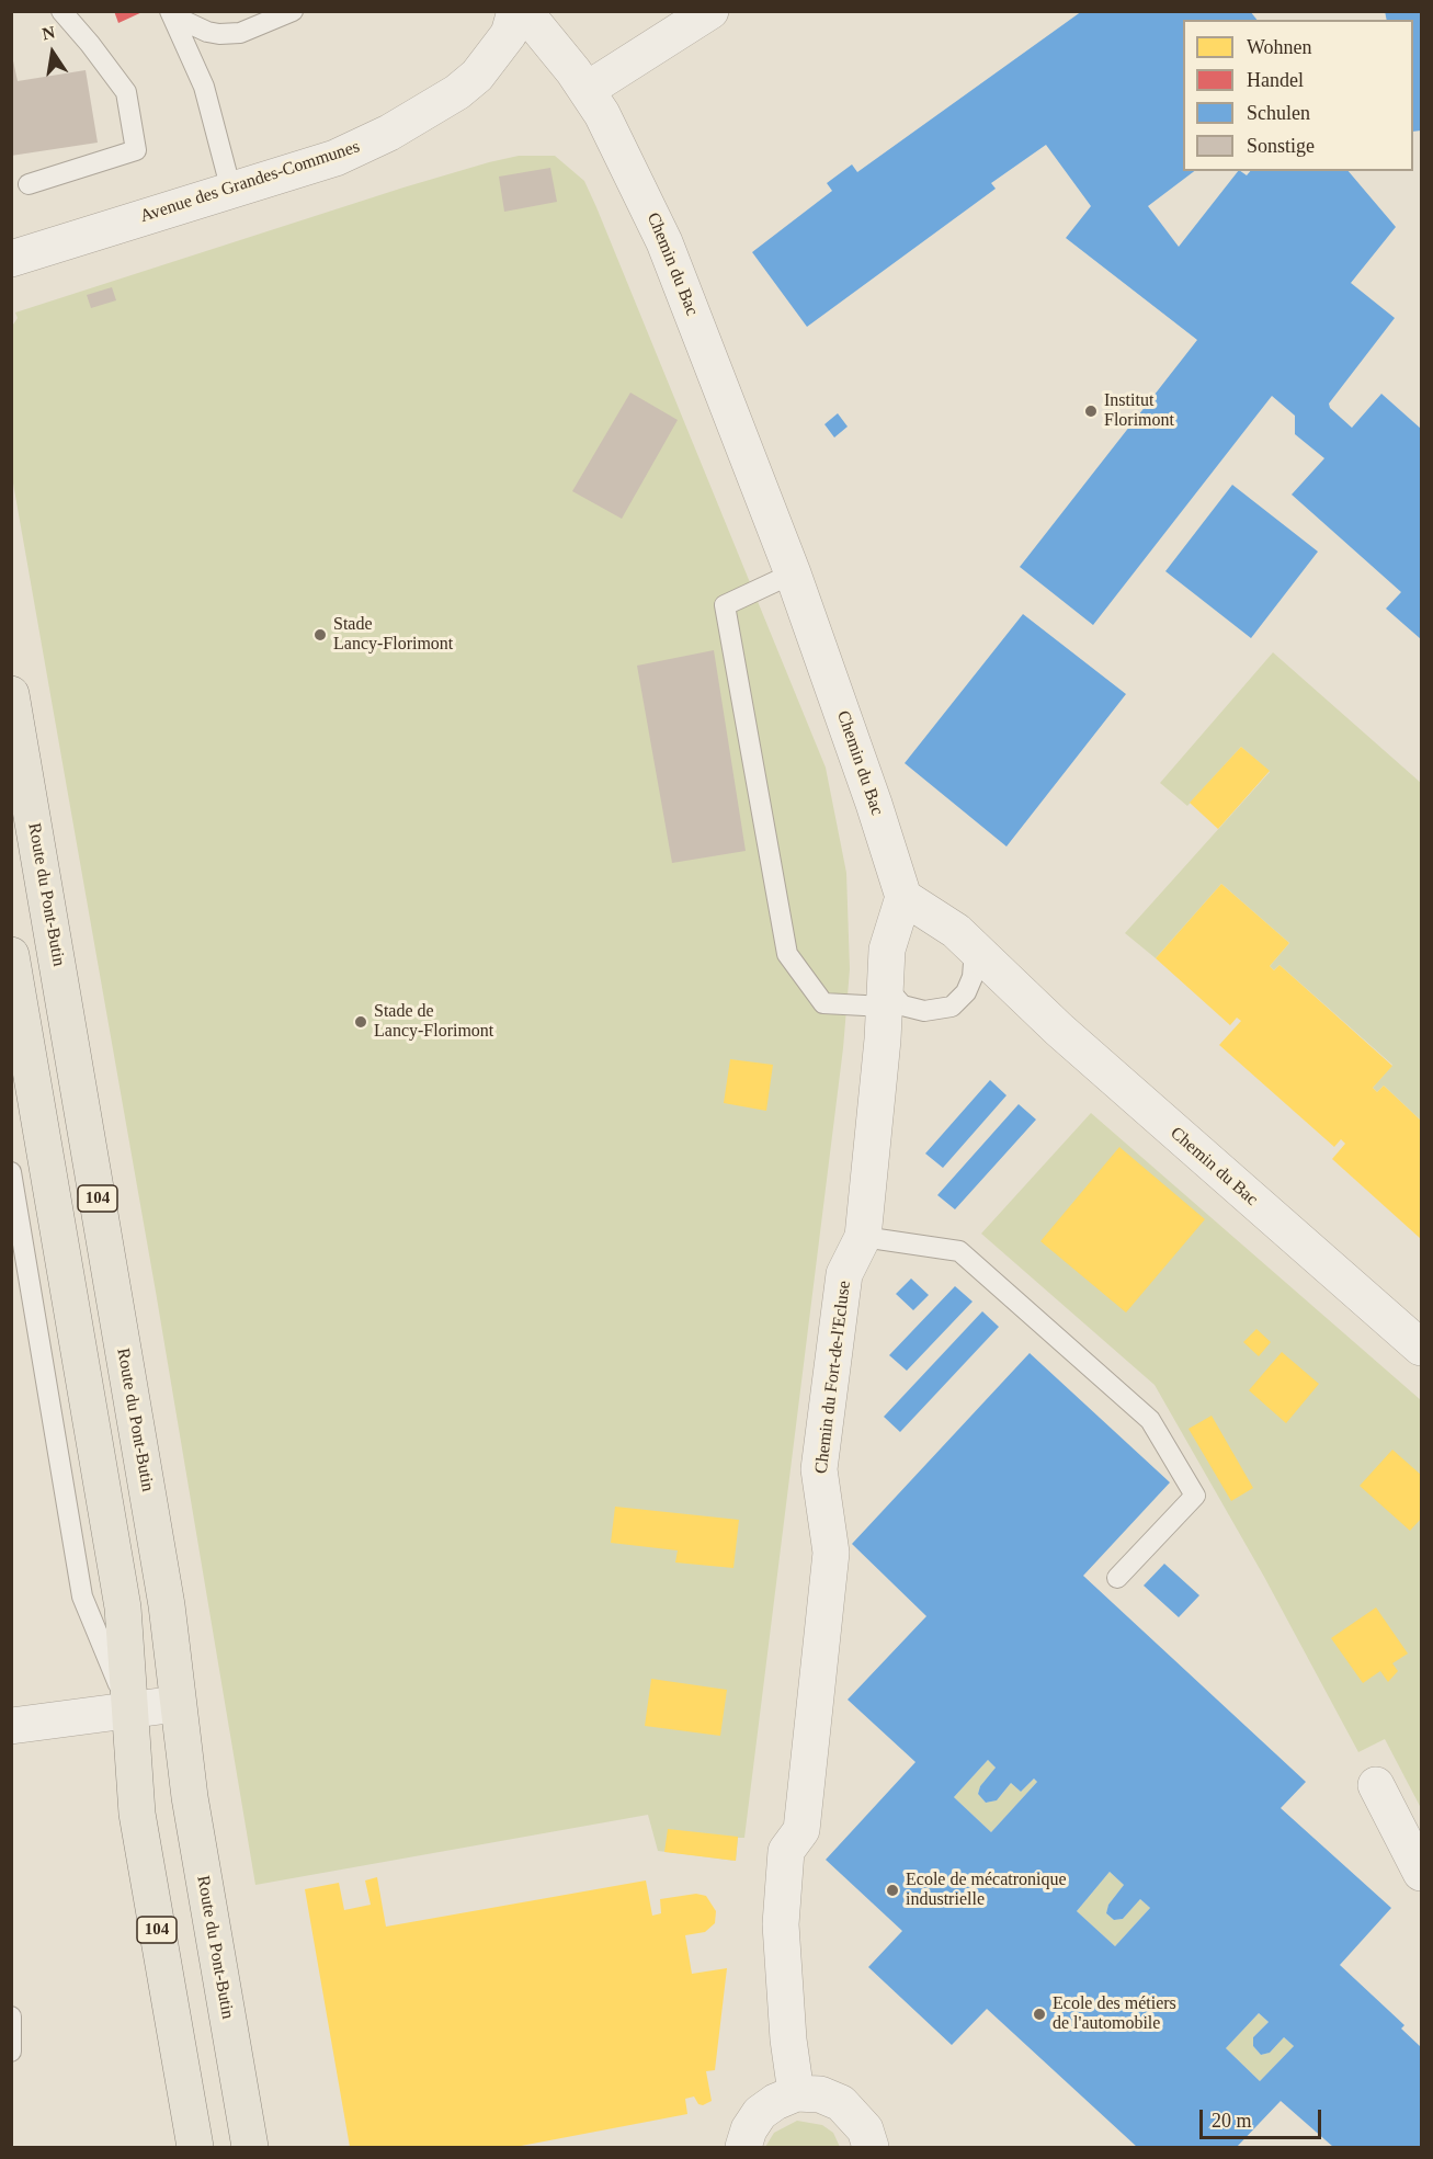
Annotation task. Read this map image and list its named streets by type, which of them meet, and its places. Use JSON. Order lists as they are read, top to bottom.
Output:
{
  "streets": {
    "main road": ["Route du Pont-Butin", "104"],
    "street": ["Avenue des Grandes-Communes", "Chemin du Bac", "Chemin du Fort-de-l'Ecluse"]
  },
  "crossings": [
    ["Chemin du Bac", "Chemin du Fort-de-l'Ecluse"]
  ],
  "places": [
    "Institut Florimont",
    "Stade Lancy-Florimont",
    "Stade de Lancy-Florimont",
    "Ecole de mécatronique industrielle",
    "Ecole des métiers de l'automobile"
  ],
  "legend": [
    "Wohnen",
    "Handel",
    "Schulen",
    "Sonstige"
  ],
  "scale_bar": "20 m",
  "north": "top"
}
